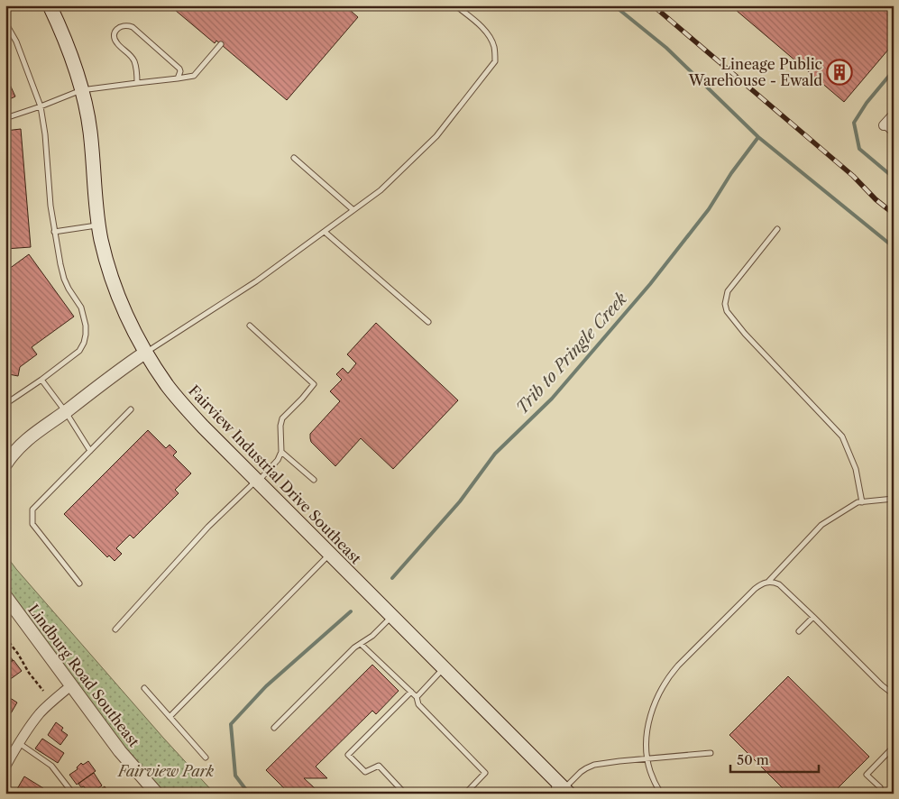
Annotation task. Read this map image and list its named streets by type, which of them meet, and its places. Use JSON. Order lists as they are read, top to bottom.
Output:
{
  "streets": {
    "main road": ["Fairview Industrial Drive Southeast"],
    "street": ["Lindburg Road Southeast"]
  },
  "water": ["Trib to Pringle Creek"],
  "parks": ["Fairview Park"],
  "places": {
    "building": ["Lineage Public Warehouse - Ewald"]
  },
  "scale_bar": "50 m"
}
